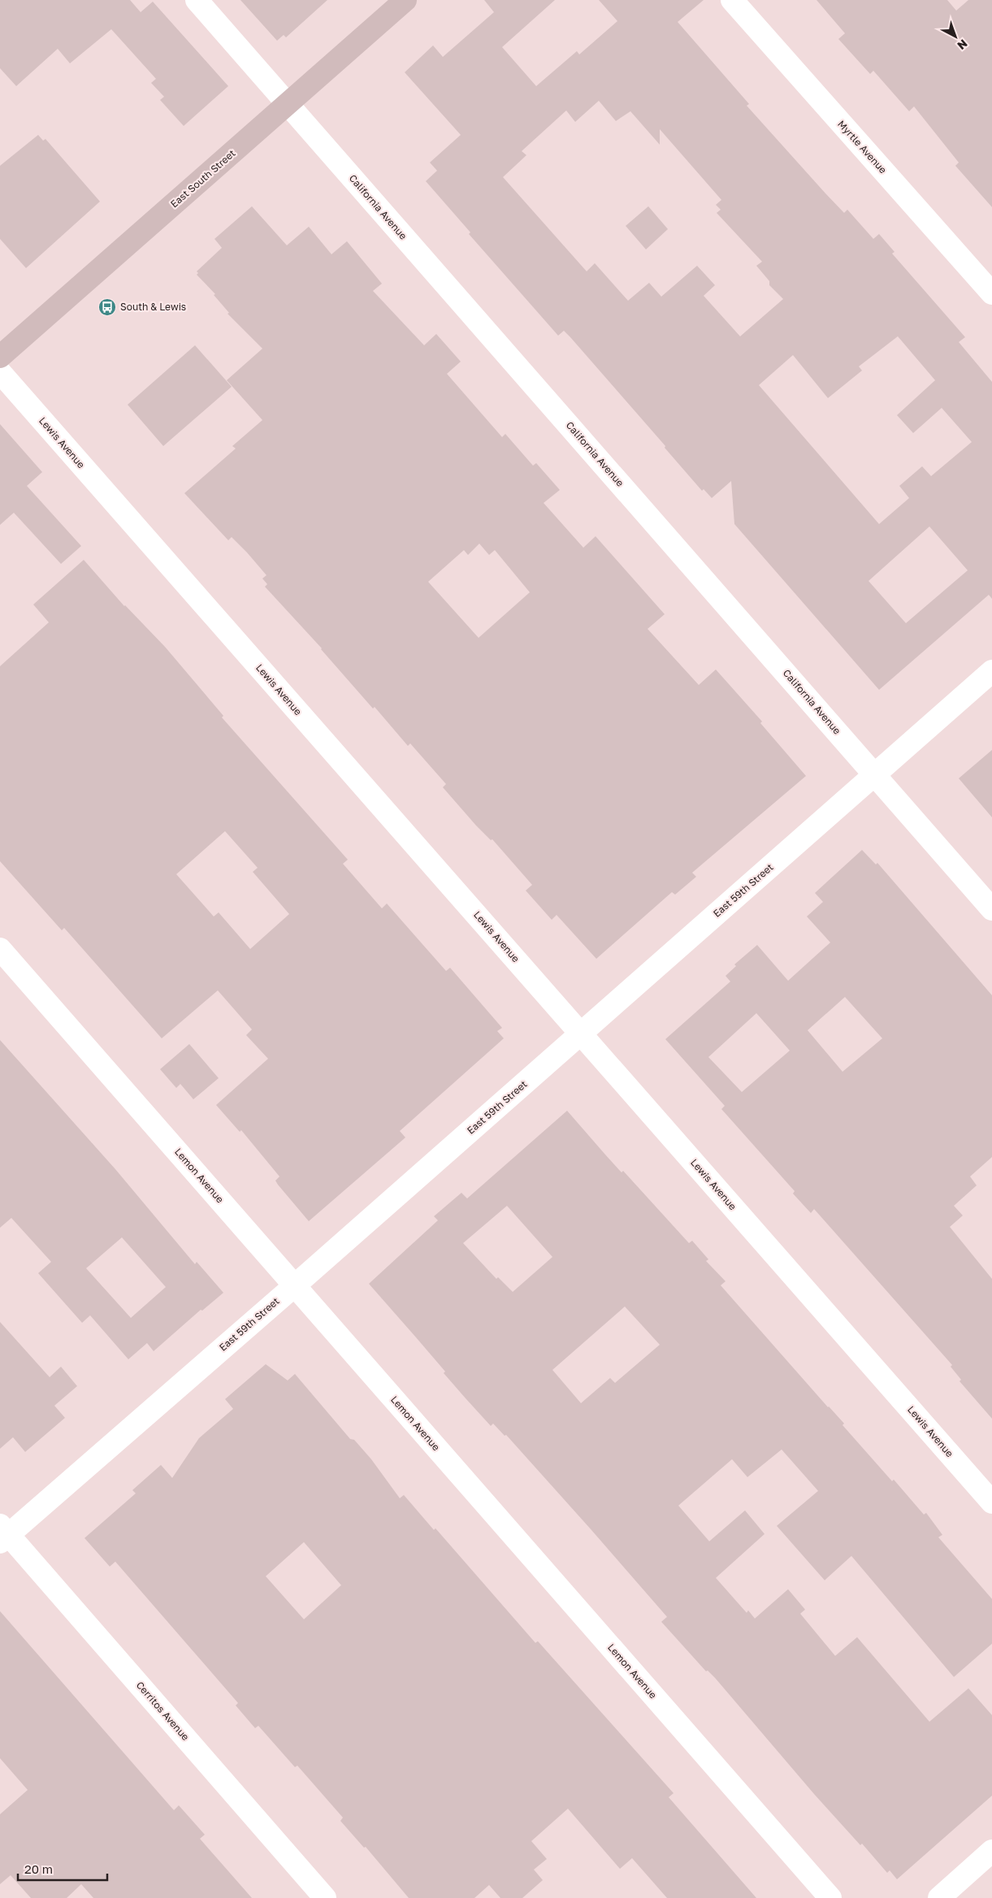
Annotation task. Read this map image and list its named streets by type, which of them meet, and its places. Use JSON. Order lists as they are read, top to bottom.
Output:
{
  "streets": {
    "main road": ["East South Street"],
    "street": [
      "Myrtle Avenue",
      "California Avenue",
      "Lewis Avenue",
      "East 59th Street",
      "Lemon Avenue",
      "Cerritos Avenue"
    ]
  },
  "crossings": [
    ["East South Street", "California Avenue"],
    ["California Avenue", "East 59th Street"],
    ["Lewis Avenue", "East 59th Street"],
    ["East 59th Street", "Lemon Avenue"],
    ["East 59th Street", "Cerritos Avenue"]
  ],
  "places": {
    "bus stop": ["South & Lewis"]
  },
  "scale_bar": "20 m",
  "north": "bottom right"
}
